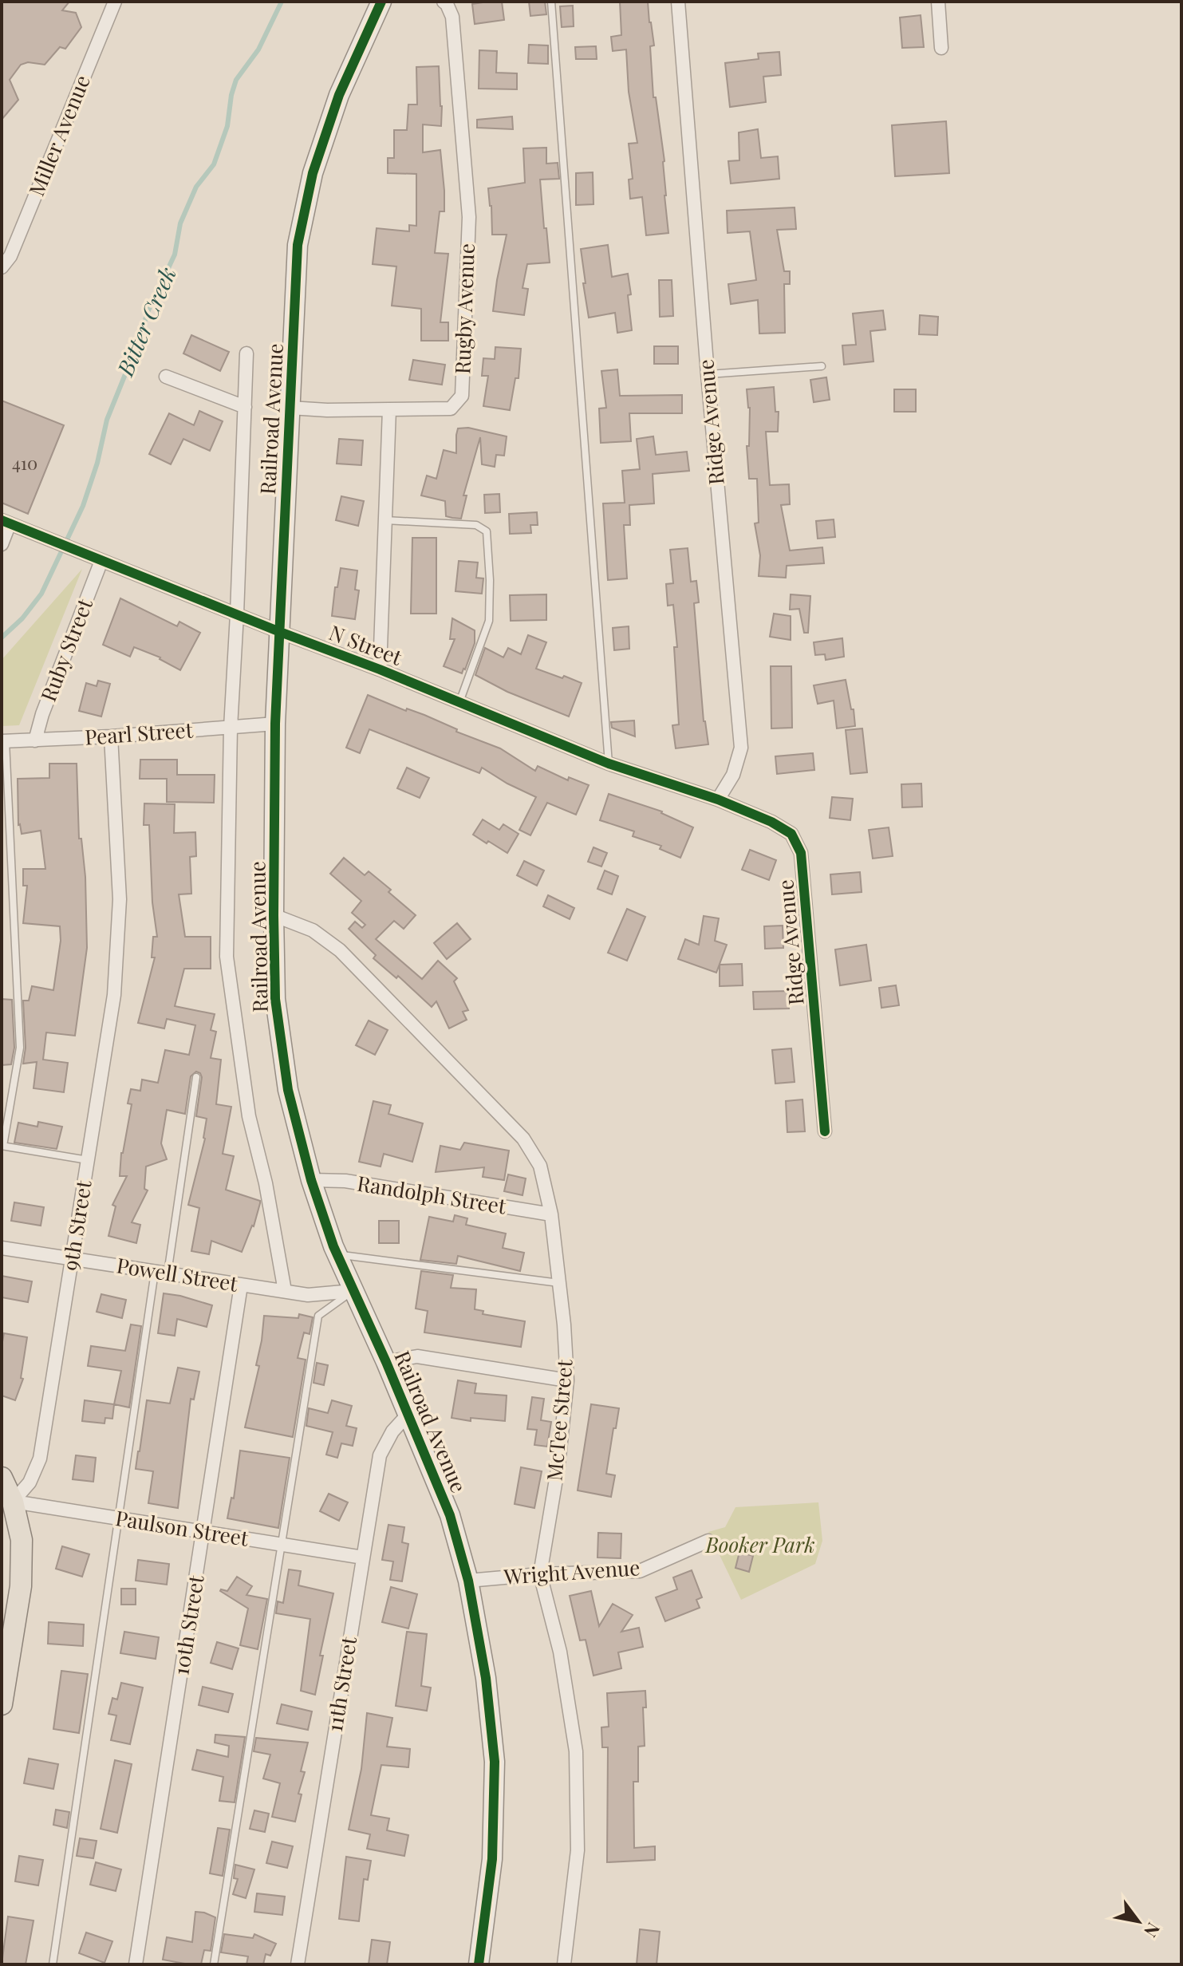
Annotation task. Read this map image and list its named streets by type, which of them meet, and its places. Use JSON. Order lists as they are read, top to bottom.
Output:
{
  "streets": {
    "street": [
      "Miller Avenue",
      "Rugby Avenue",
      "Railroad Avenue",
      "Ridge Avenue",
      "N Street",
      "Ruby Street",
      "Pearl Street",
      "Randolph Street",
      "9th Street",
      "Powell Street",
      "McTee Street",
      "Paulson Street",
      "Wright Avenue",
      "10th Street",
      "11th Street"
    ]
  },
  "crossings": [
    ["Rugby Avenue", "Railroad Avenue"],
    ["Railroad Avenue", "N Street"],
    ["Railroad Avenue", "Pearl Street"],
    ["Railroad Avenue", "Randolph Street"],
    ["Railroad Avenue", "Powell Street"],
    ["Railroad Avenue", "McTee Street"],
    ["Railroad Avenue", "Wright Avenue"],
    ["Railroad Avenue", "11th Street"],
    ["Ridge Avenue", "N Street"],
    ["N Street", "Ruby Street"],
    ["Ruby Street", "Pearl Street"],
    ["Pearl Street", "9th Street"],
    ["Randolph Street", "McTee Street"],
    ["9th Street", "Powell Street"],
    ["9th Street", "Paulson Street"],
    ["Powell Street", "10th Street"],
    ["McTee Street", "Wright Avenue"],
    ["Paulson Street", "10th Street"],
    ["Paulson Street", "11th Street"]
  ],
  "water": ["Bitter Creek"],
  "parks": ["Booker Park"],
  "house_numbers": ["410"],
  "north": "bottom right"
}
